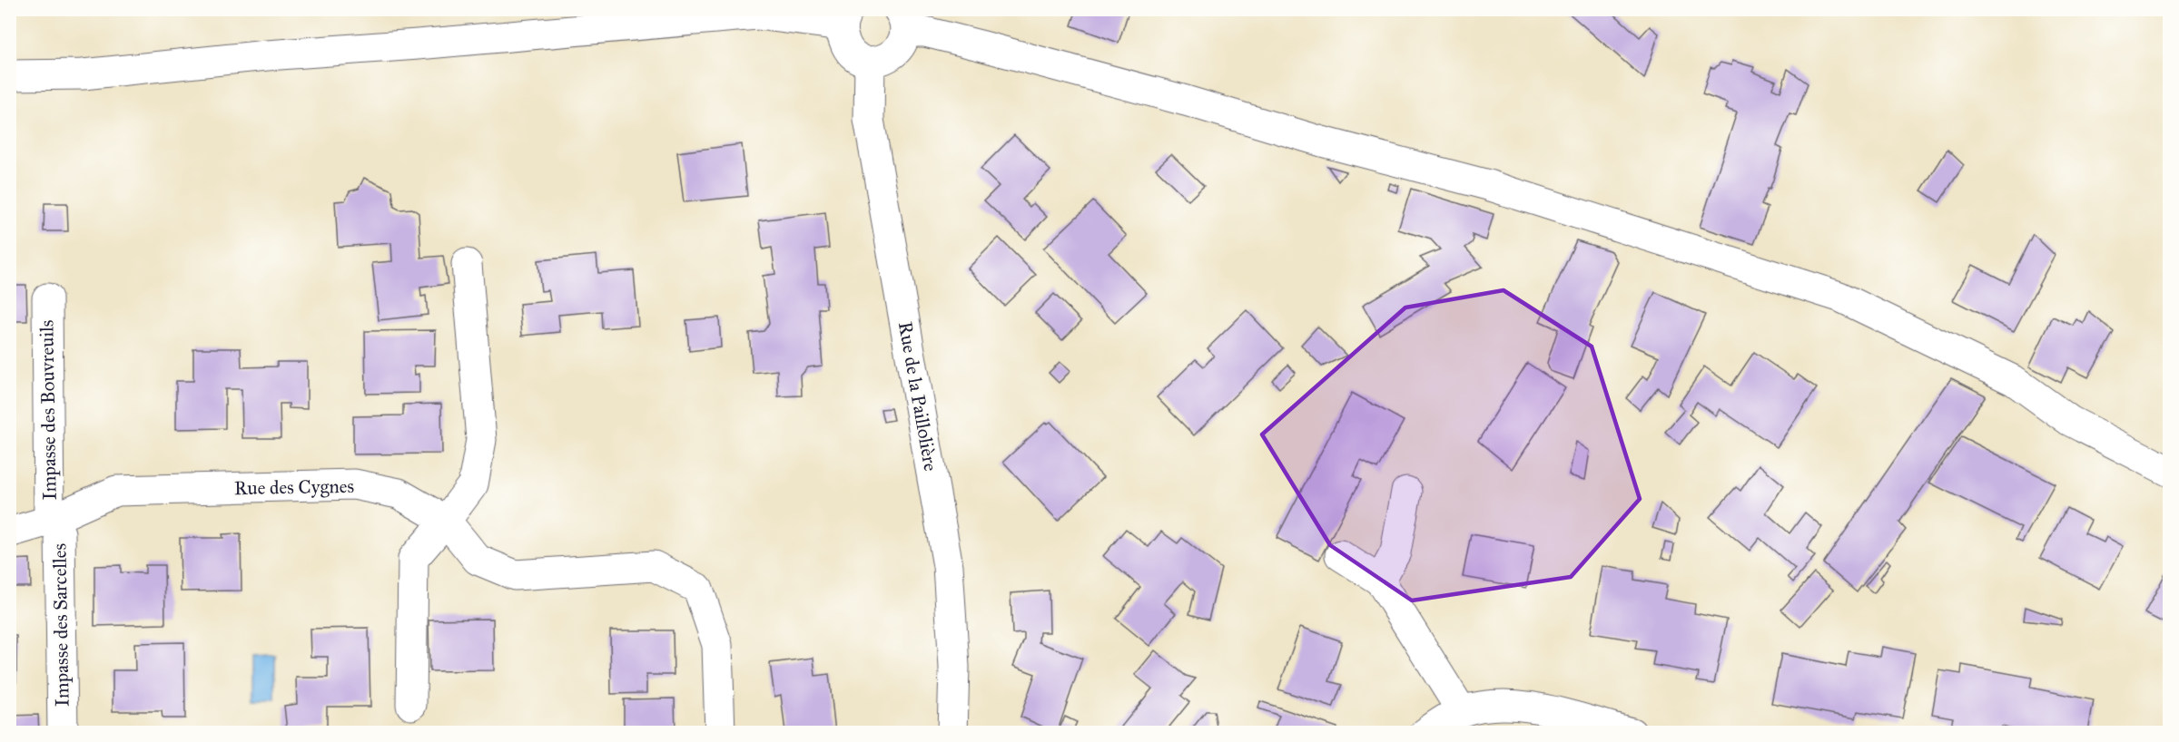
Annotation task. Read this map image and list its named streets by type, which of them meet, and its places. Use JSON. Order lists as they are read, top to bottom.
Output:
{
  "streets": {
    "street": [
      "Rue de la Paillolière",
      "Impasse des Bouvreuils",
      "Rue des Cygnes",
      "Impasse des Sarcelles"
    ]
  },
  "crossings": [
    ["Impasse des Bouvreuils", "Rue des Cygnes"],
    ["Impasse des Bouvreuils", "Impasse des Sarcelles"],
    ["Rue des Cygnes", "Impasse des Sarcelles"]
  ]
}
